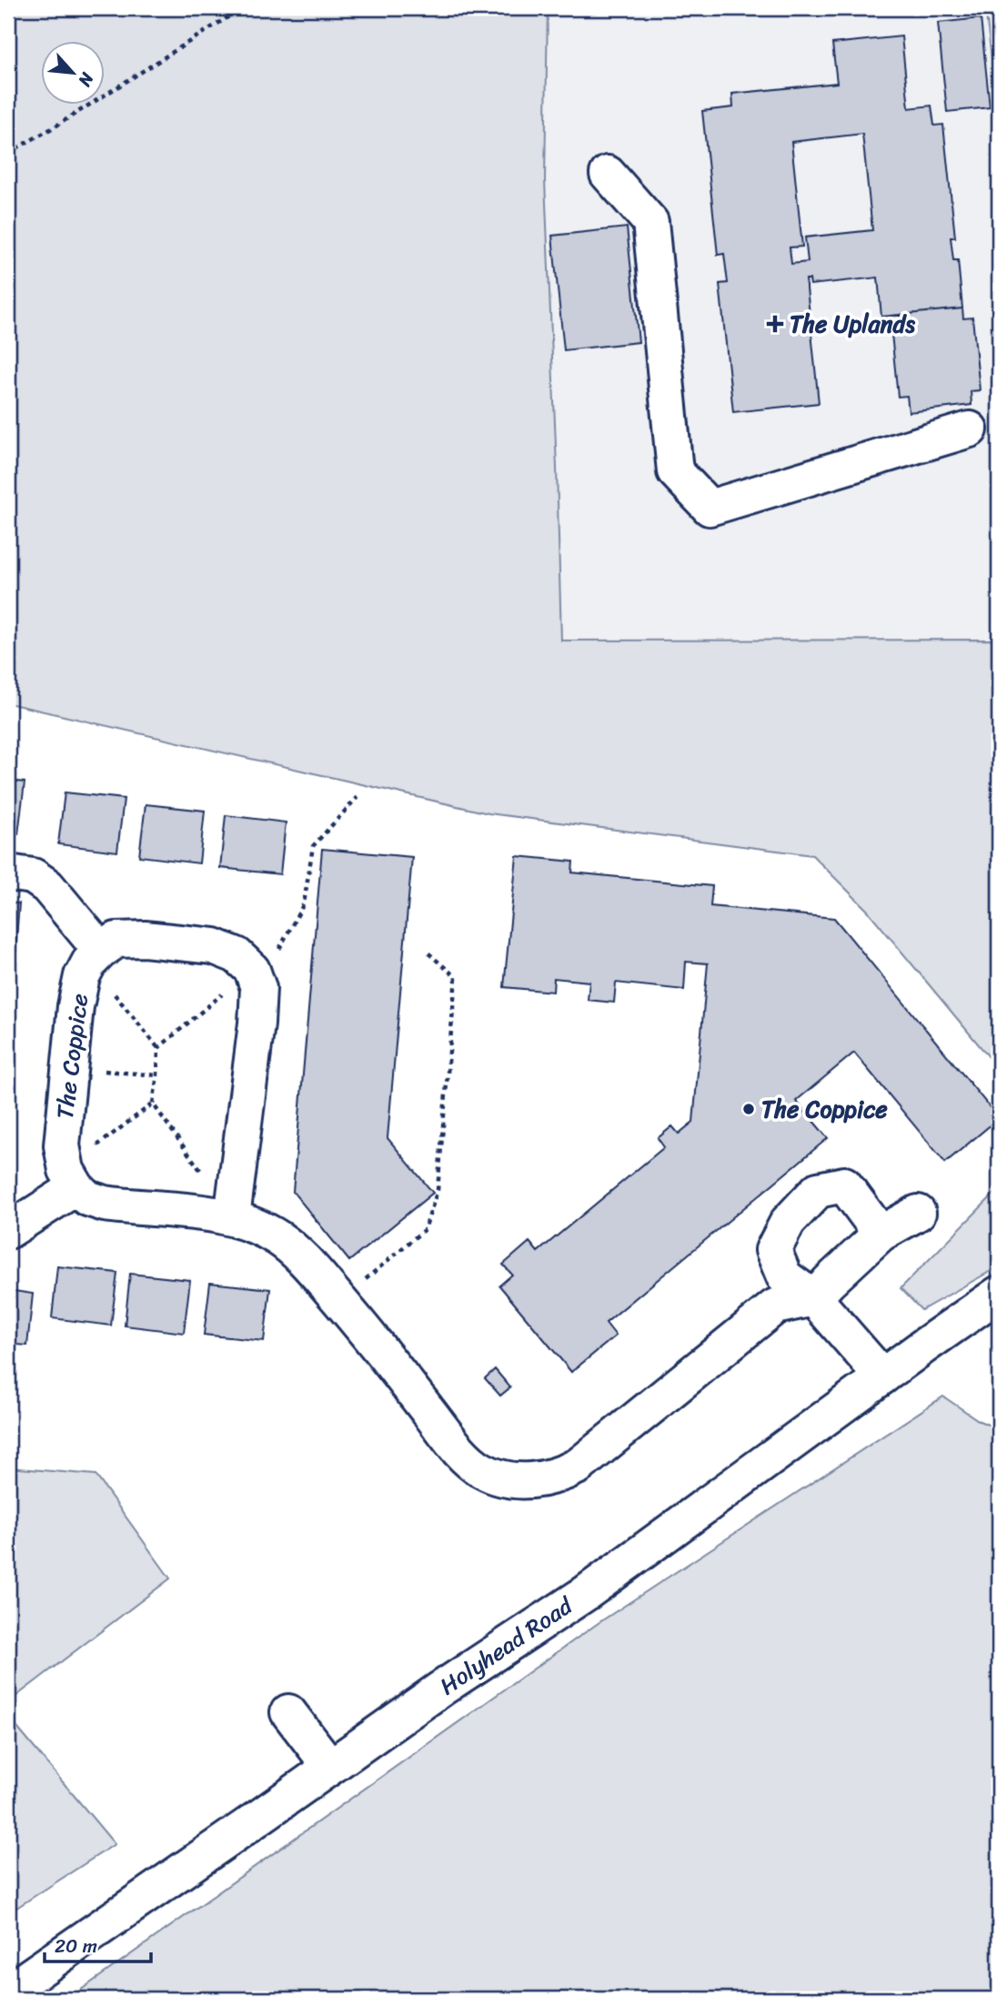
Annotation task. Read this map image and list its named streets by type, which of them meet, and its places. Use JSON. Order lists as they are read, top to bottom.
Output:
{
  "streets": {
    "street": ["The Coppice", "Holyhead Road"]
  },
  "places": {
    "health": ["The Uplands"],
    "other": ["The Coppice"]
  },
  "scale_bar": "20 m",
  "north": "bottom right"
}
